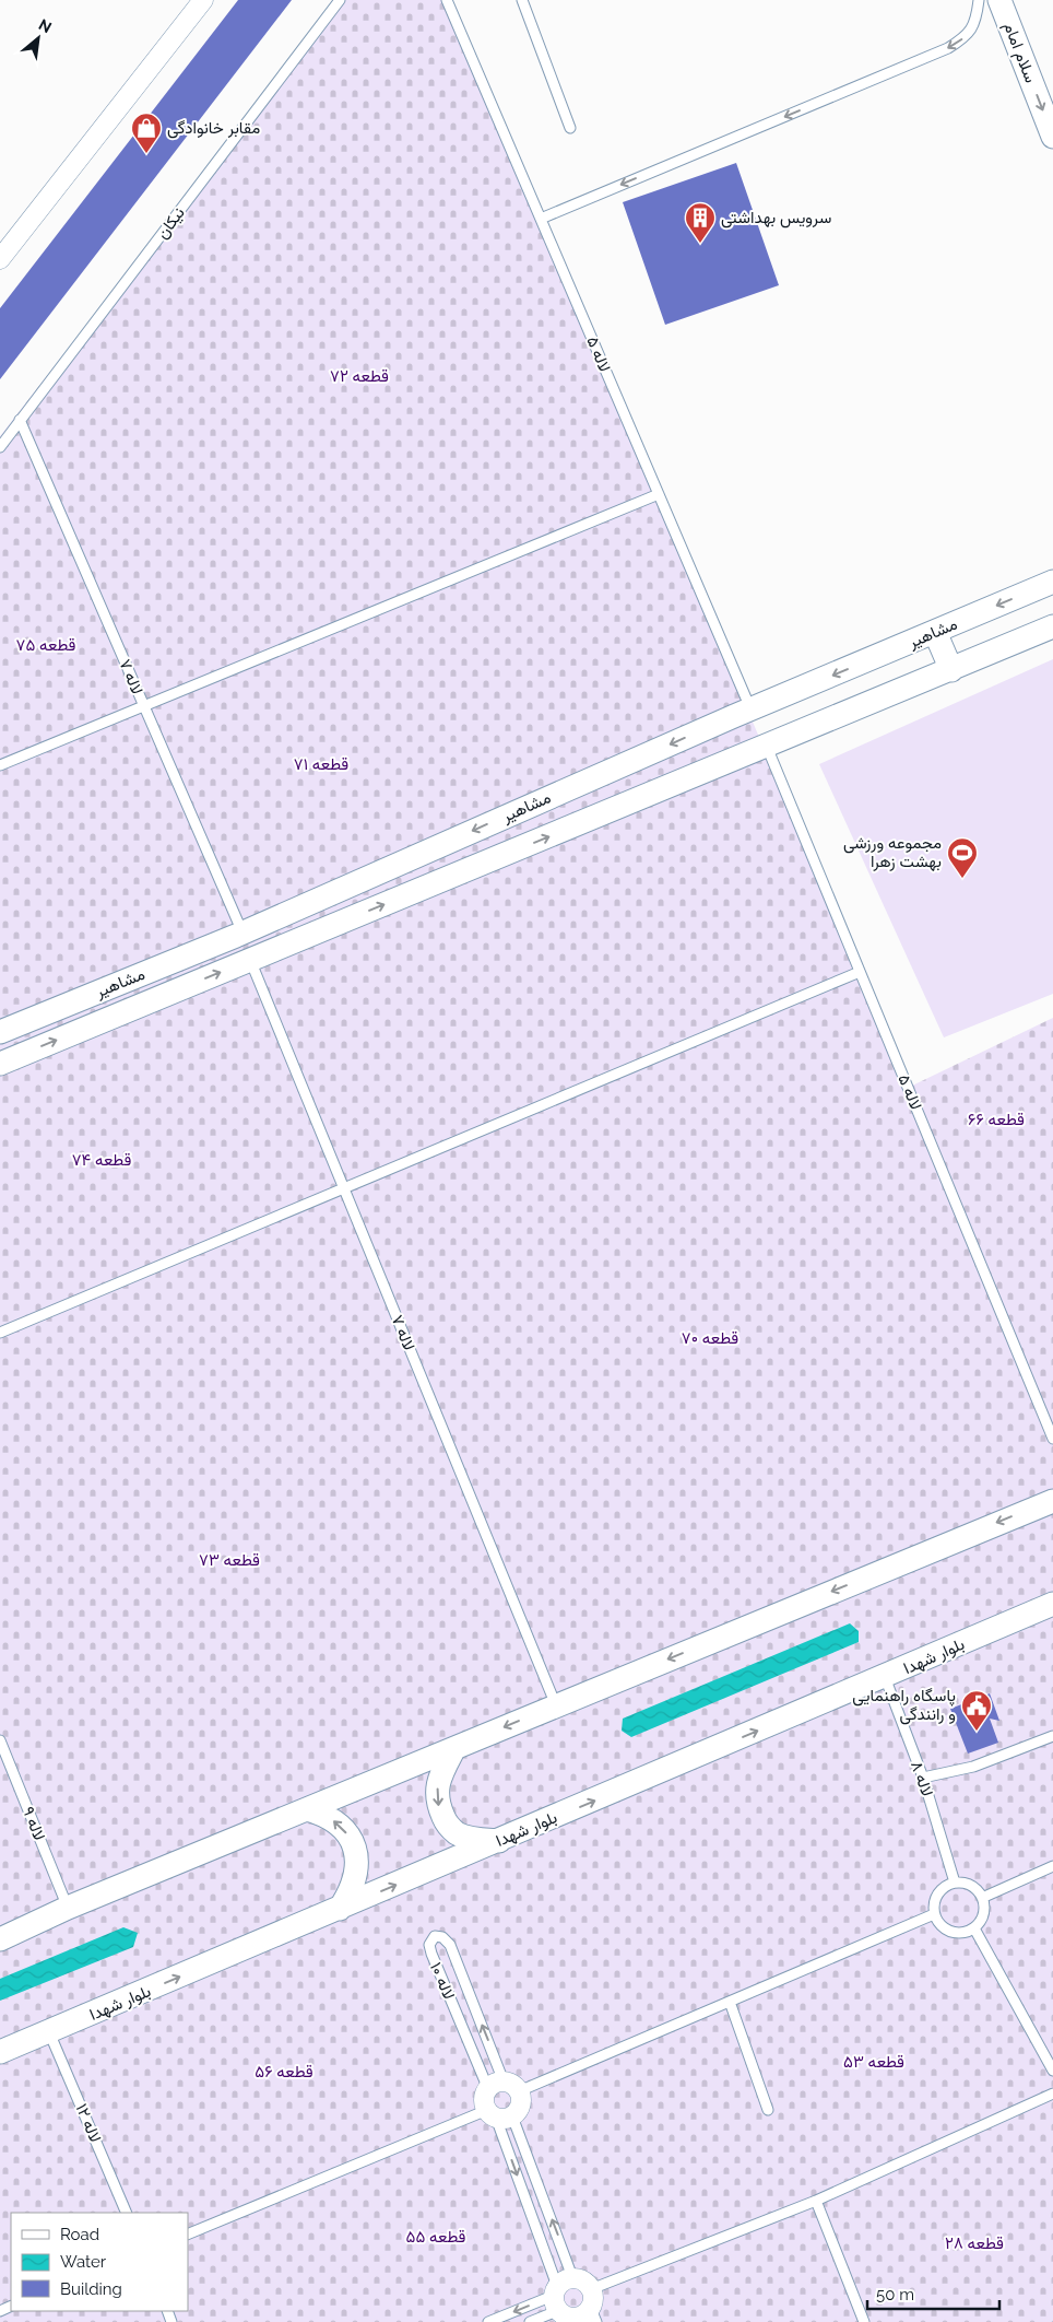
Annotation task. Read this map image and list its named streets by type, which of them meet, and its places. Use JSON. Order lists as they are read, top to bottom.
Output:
{
  "streets": {
    "street": ["سلام امام", "مشاهیر", "بلوار شهدا"],
    "lane": [
      "نیکان",
      "لاله ۵",
      "لاله ۷",
      "لاله ۸",
      "لاله ۹",
      "لاله ۱۰",
      "لاله ۱۲"
    ]
  },
  "crossings": [
    ["نیکان", "لاله ۷"],
    ["لاله ۵", "مشاهیر"],
    ["مشاهیر", "لاله ۷"],
    ["بلوار شهدا", "لاله ۸"],
    ["بلوار شهدا", "لاله ۱۲"]
  ],
  "one_way": ["سلام امام"],
  "parks": [
    "قطعه ۷۲",
    "قطعه ۷۵",
    "قطعه ۷۱",
    "قطعه ۶۶",
    "قطعه ۷۴",
    "قطعه ۷۰",
    "قطعه ۷۳",
    "قطعه ۵۳",
    "قطعه ۵۶",
    "قطعه ۵۵",
    "قطعه ۲۸"
  ],
  "places": {
    "shop": ["مقابر خانوادگی"],
    "building": ["سرویس بهداشتی"],
    "sports": ["مجموعه ورزشی بهشت زهرا"],
    "public building": ["پاسگاه راهنمایی و رانندگی"]
  },
  "legend": ["Road", "Water", "Building"],
  "scale_bar": "50 m",
  "north": "top right"
}
